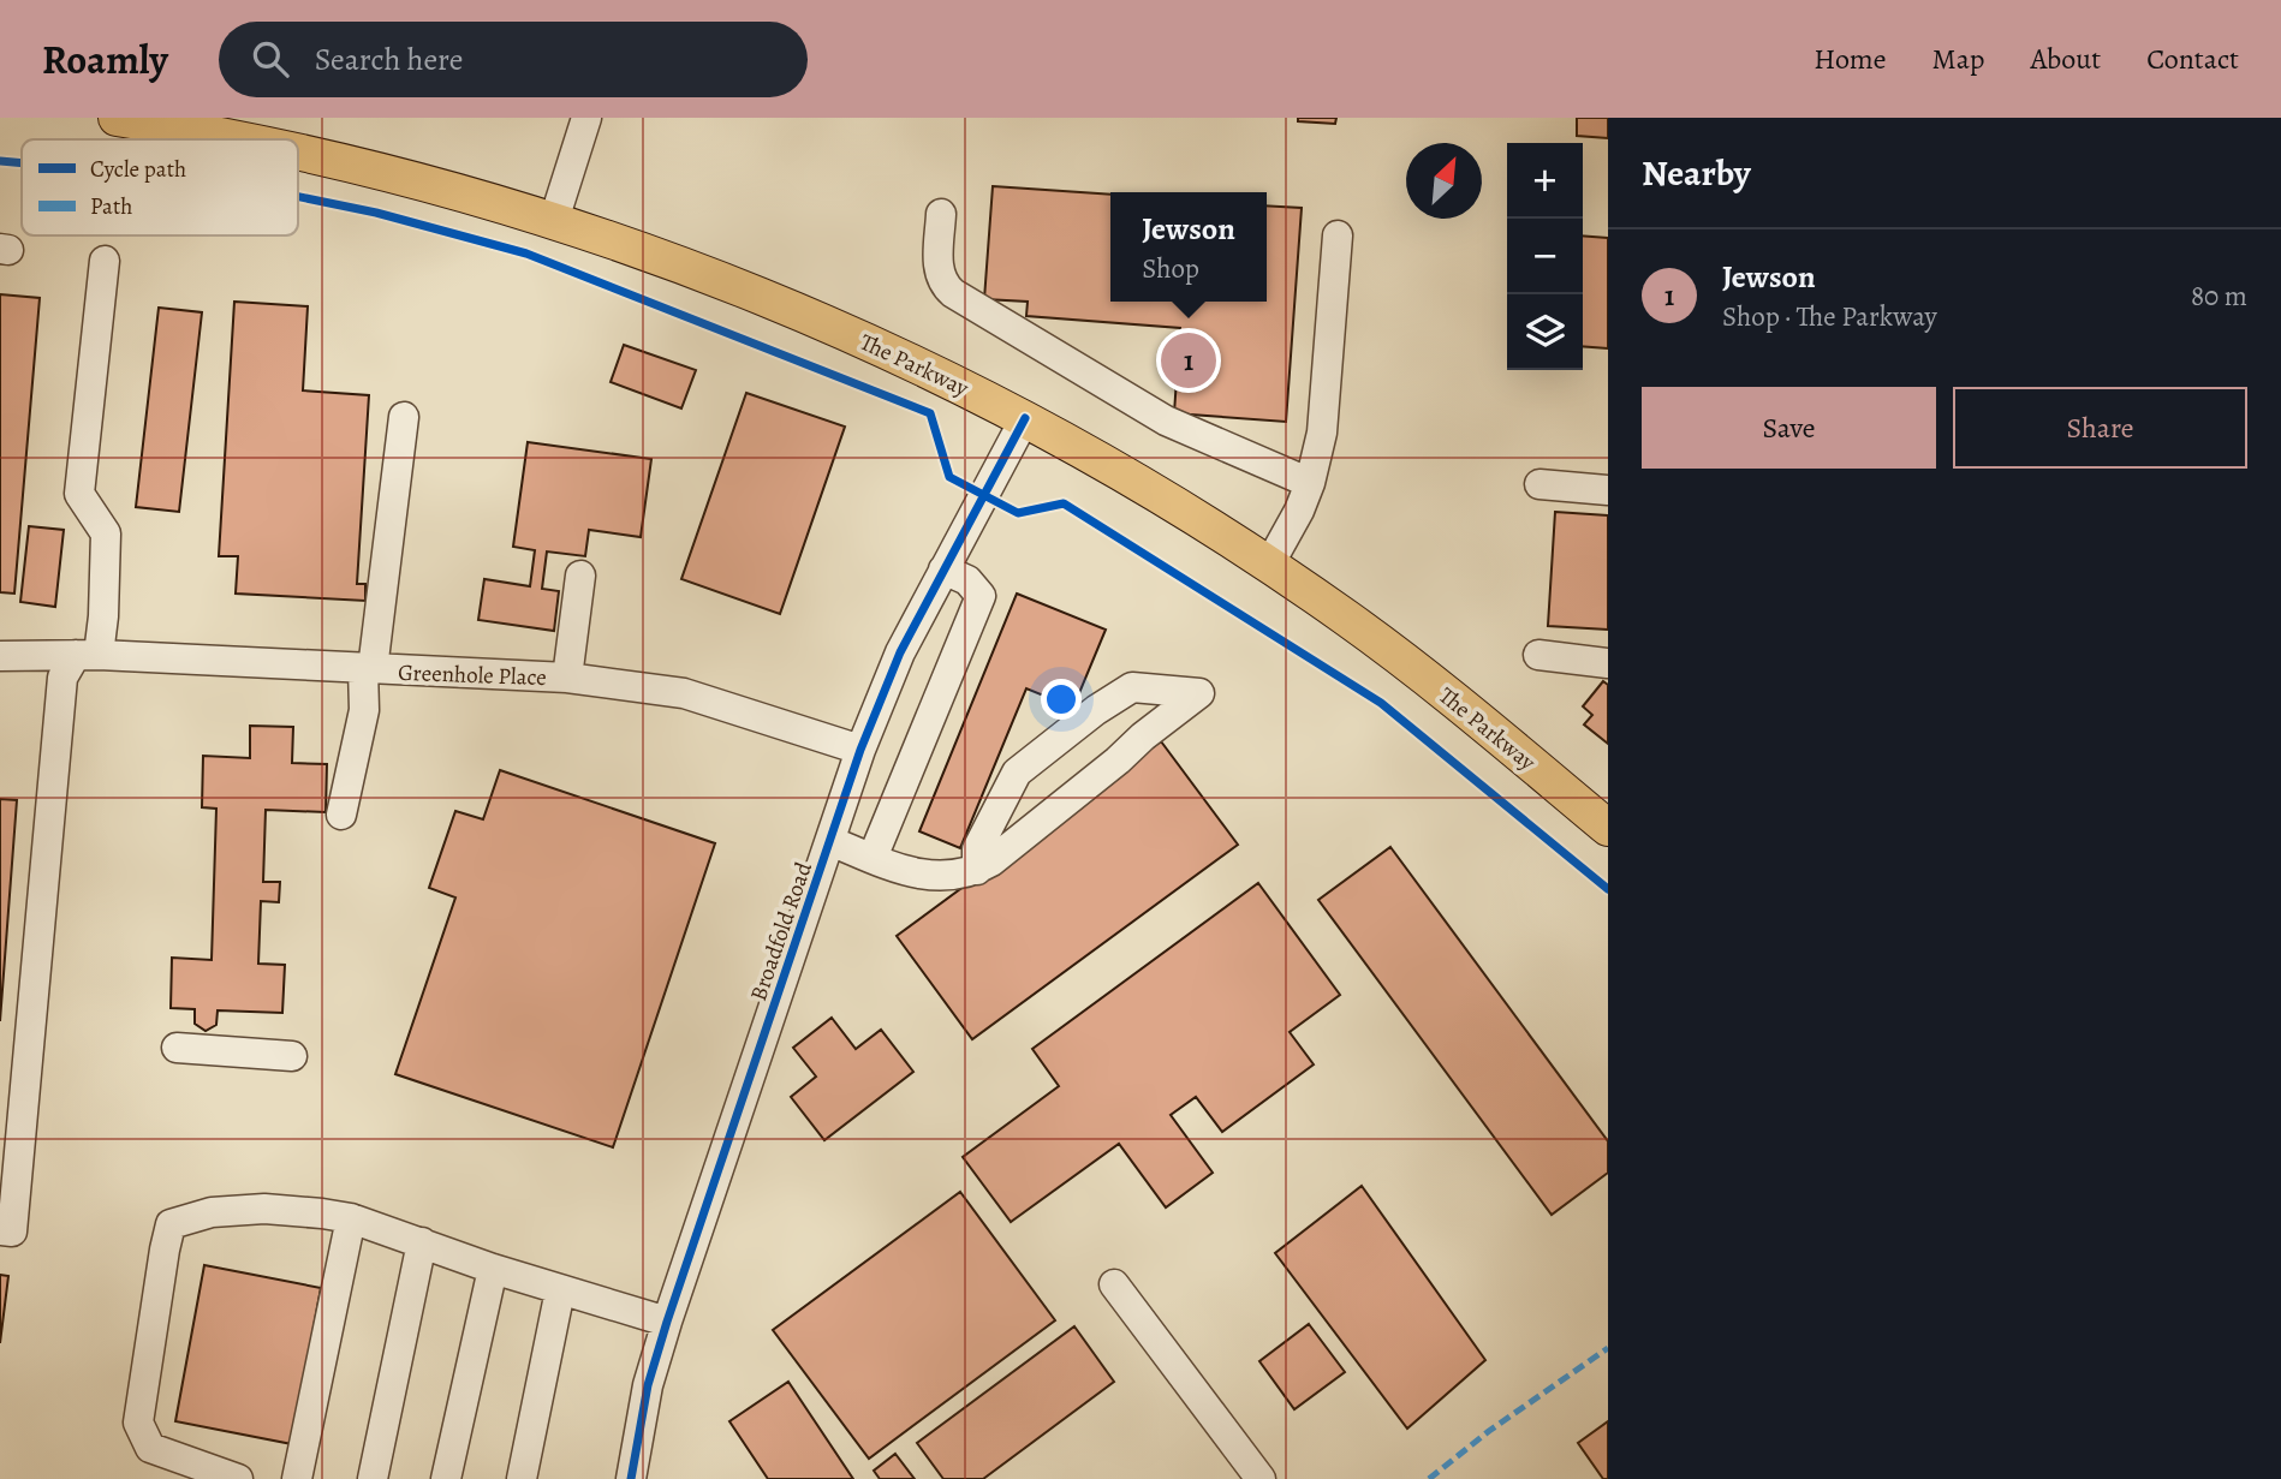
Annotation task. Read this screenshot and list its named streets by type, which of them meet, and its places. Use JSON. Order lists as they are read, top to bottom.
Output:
{
  "streets": {
    "main road": ["The Parkway"],
    "street": ["Greenhole Place", "Broadfold Road"]
  },
  "crossings": [
    ["The Parkway", "Broadfold Road"],
    ["Greenhole Place", "Broadfold Road"]
  ],
  "legend": ["Cycle path", "Path"],
  "north": "top right",
  "page": {
    "header": "Roamly",
    "search": "Search here",
    "nav": [
      "Home",
      "Map",
      "About",
      "Contact"
    ],
    "heading": "Nearby",
    "map_buttons": ["+", "−"],
    "popup": ["Jewson", "Shop"],
    "list": [
      {
        "mark": "1",
        "name": "Jewson",
        "note": "Shop · The Parkway",
        "value": "80 m"
      }
    ],
    "pins": "1",
    "buttons": ["Save", "Share"]
  }
}
